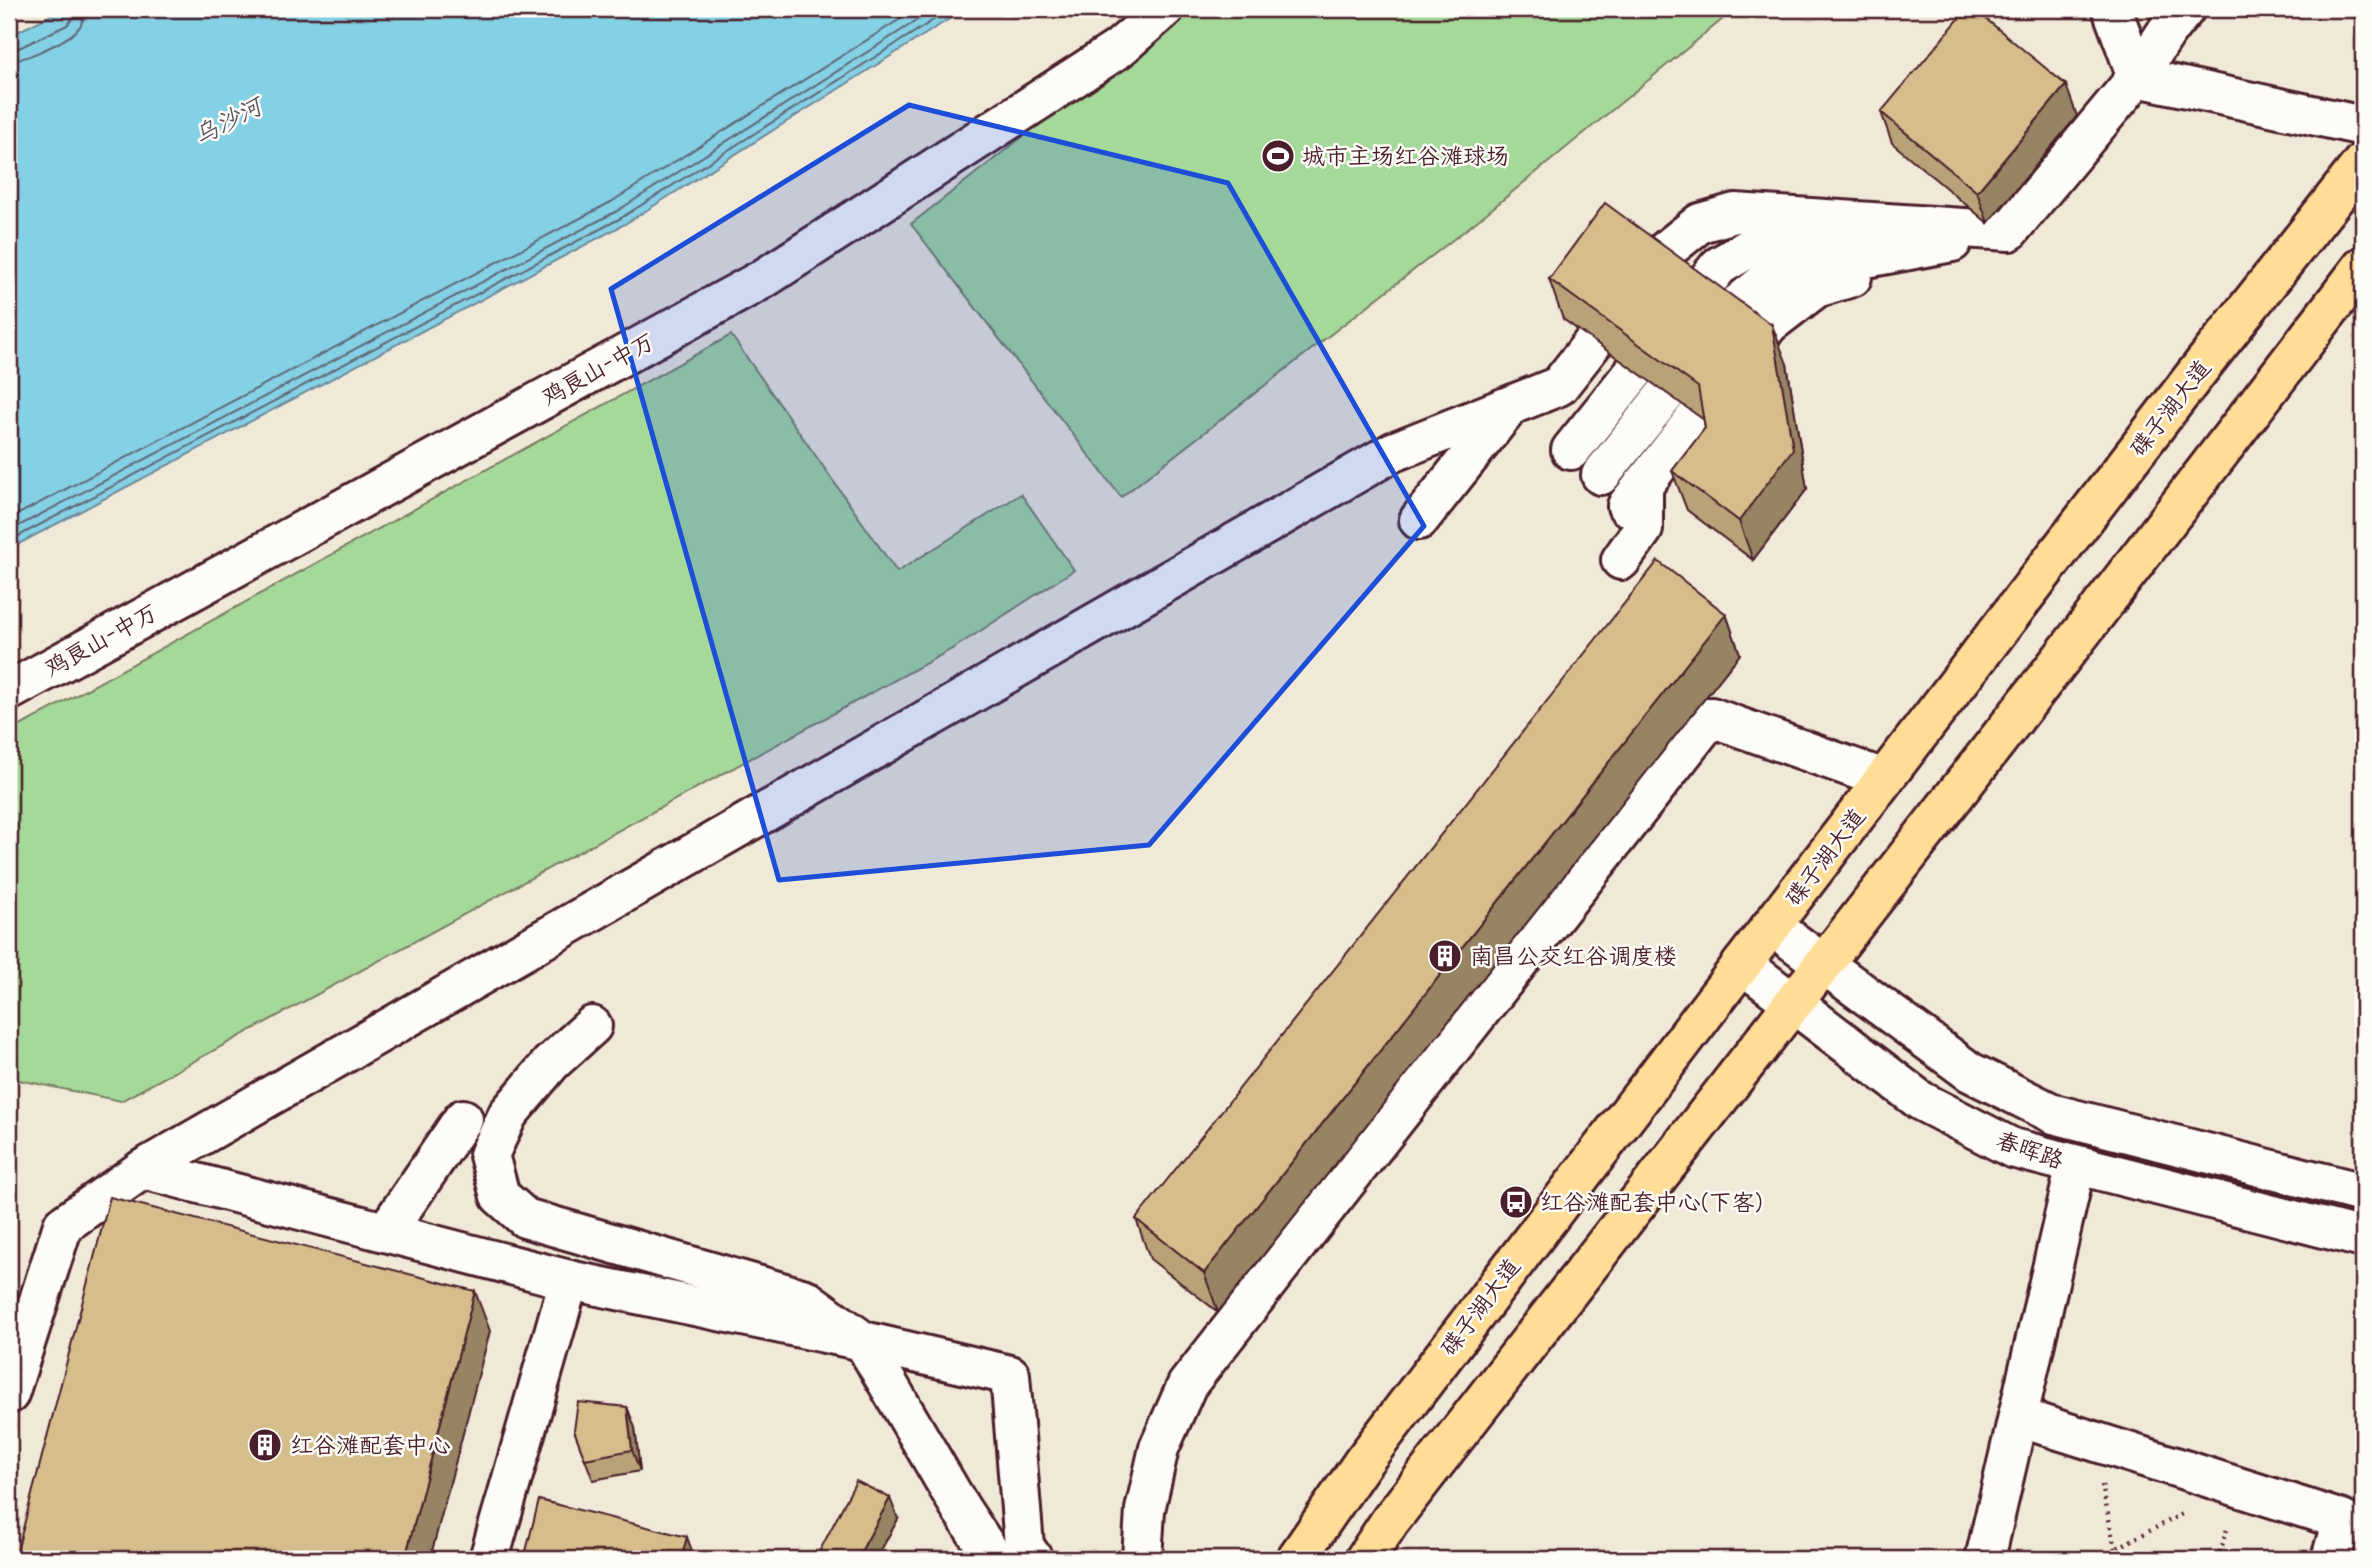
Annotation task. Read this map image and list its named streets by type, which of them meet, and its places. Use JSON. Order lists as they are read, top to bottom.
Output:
{
  "streets": {
    "main road": ["碟子湖大道"],
    "street": ["鸡良山-中万", "春晖路"]
  },
  "crossings": [
    ["碟子湖大道", "春晖路"]
  ],
  "water": ["乌沙河"],
  "places": {
    "sports": ["城市主场红谷滩球场"],
    "building": ["南昌公交红谷调度楼", "红谷滩配套中心"],
    "bus stop": ["红谷滩配套中心(下客)"]
  }
}
